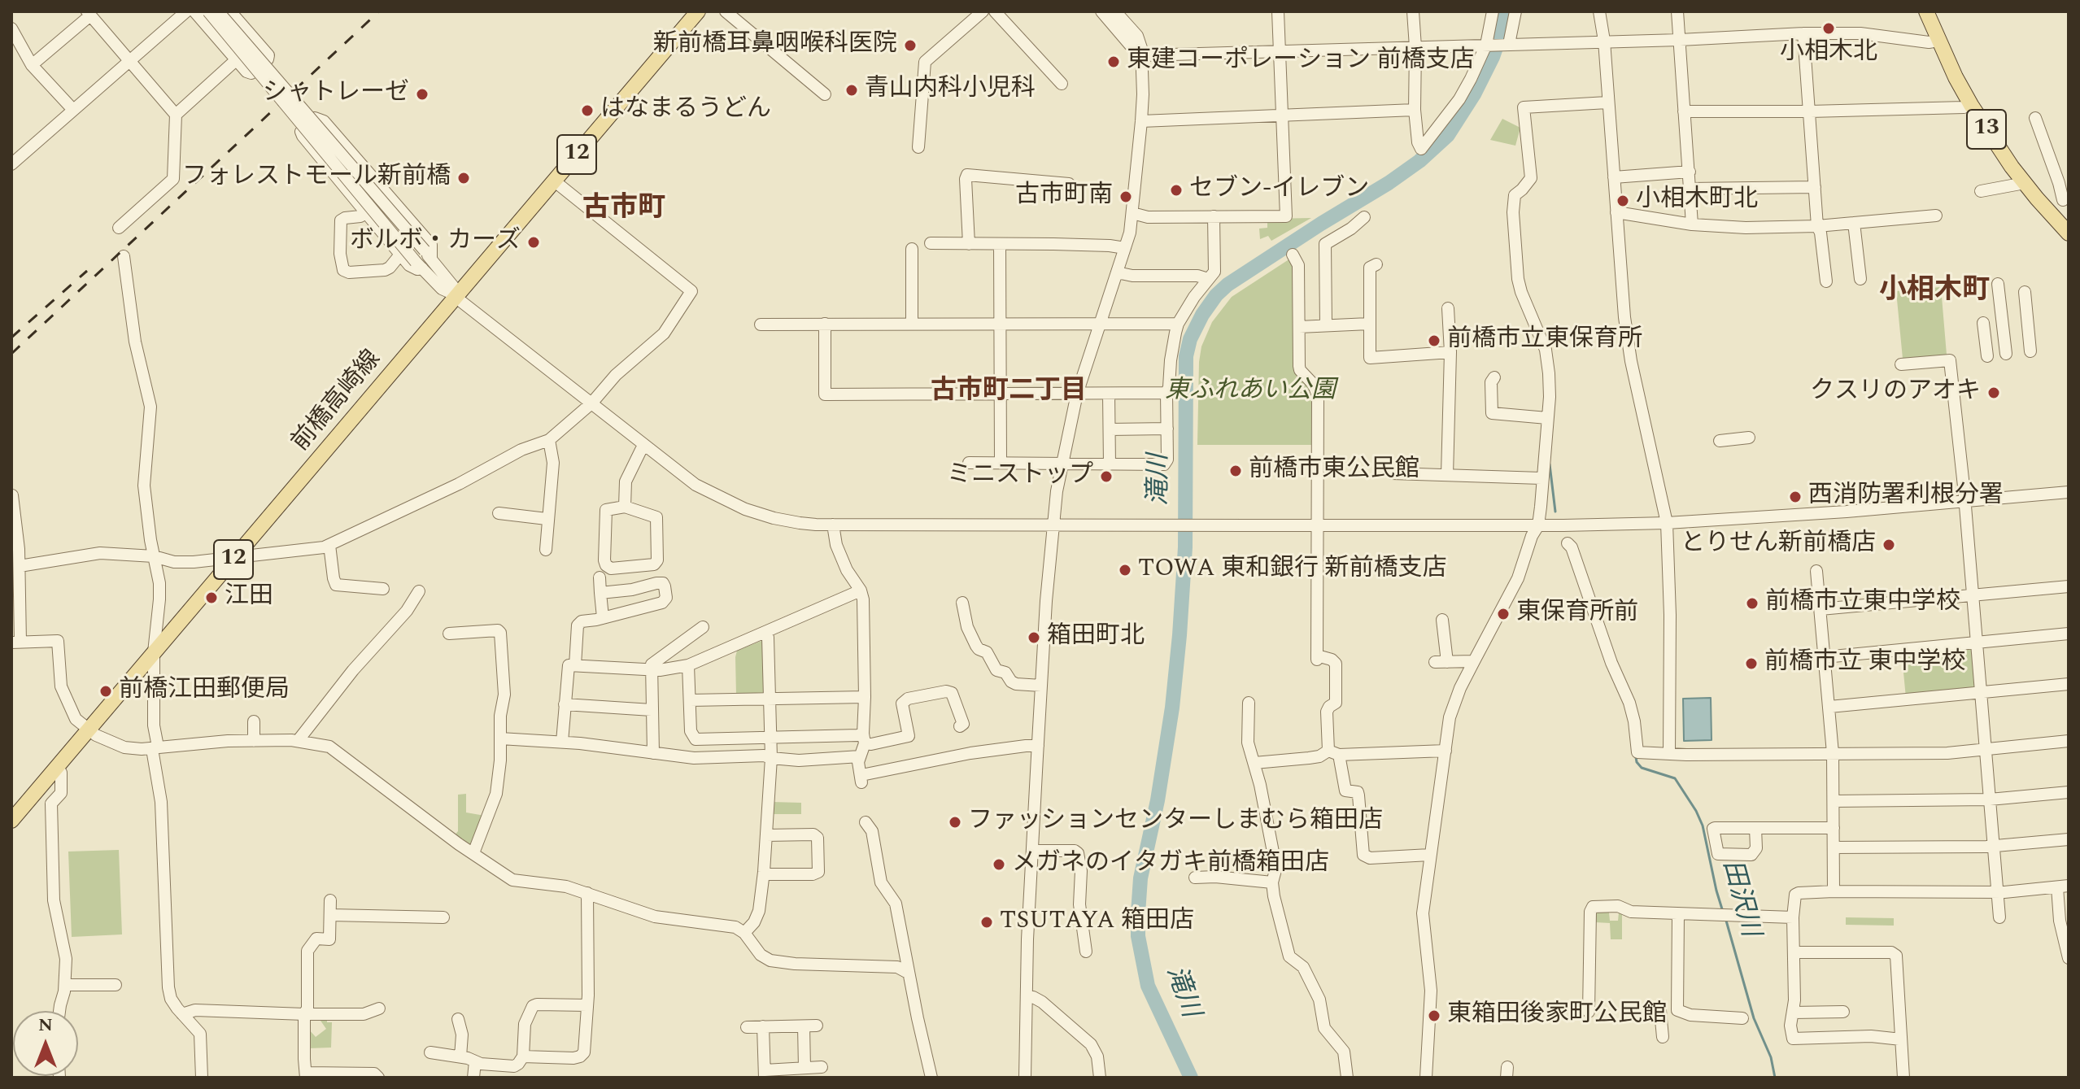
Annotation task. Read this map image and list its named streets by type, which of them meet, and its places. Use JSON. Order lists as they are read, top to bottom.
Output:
{
  "streets": {
    "main road": ["13", "12", "前橋高崎線"]
  },
  "districts": ["古市町", "小相木町", "古市町二丁目"],
  "water": ["滝川", "田沢川"],
  "parks": ["東ふれあい公園"],
  "places": [
    "小相木北",
    "新前橋耳鼻咽喉科医院",
    "東建コーポレーション 前橋支店",
    "青山内科小児科",
    "シャトレーゼ",
    "はなまるうどん",
    "フォレストモール新前橋",
    "セブン-イレブン",
    "古市町南",
    "小相木町北",
    "ボルボ・カーズ",
    "前橋市立東保育所",
    "クスリのアオキ",
    "前橋市東公民館",
    "ミニストップ",
    "西消防署利根分署",
    "とりせん新前橋店",
    "TOWA 東和銀行 新前橋支店",
    "江田",
    "前橋市立東中学校",
    "東保育所前",
    "箱田町北",
    "前橋市立 東中学校",
    "前橋江田郵便局",
    "ファッションセンターしまむら箱田店",
    "メガネのイタガキ前橋箱田店",
    "TSUTAYA 箱田店",
    "東箱田後家町公民館"
  ],
  "north": "top"
}
